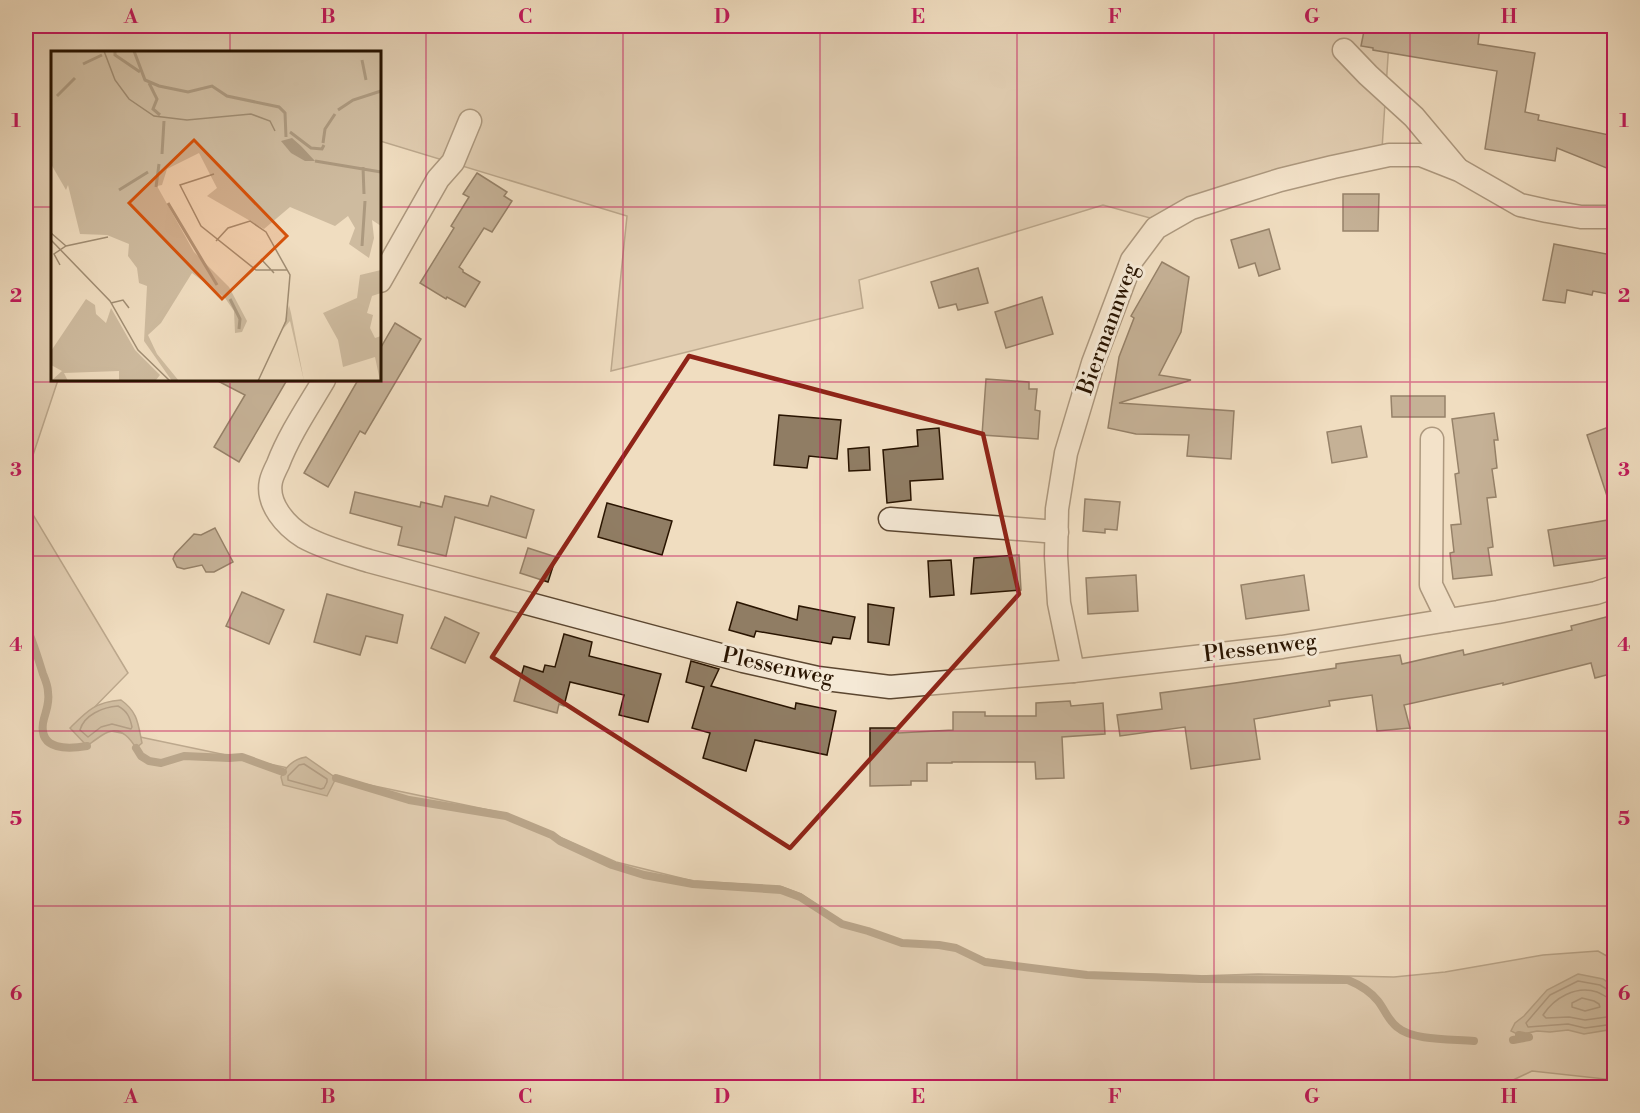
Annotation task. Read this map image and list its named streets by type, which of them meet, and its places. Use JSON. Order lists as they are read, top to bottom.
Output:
{
  "streets": {
    "street": ["Biermannweg", "Plessenweg"]
  },
  "crossings": [
    ["Biermannweg", "Plessenweg"]
  ],
  "grid": {
    "columns": [
      "A",
      "B",
      "C",
      "D",
      "E",
      "F",
      "G",
      "H"
    ],
    "rows": [
      "1",
      "2",
      "3",
      "4",
      "5",
      "6"
    ]
  }
}
